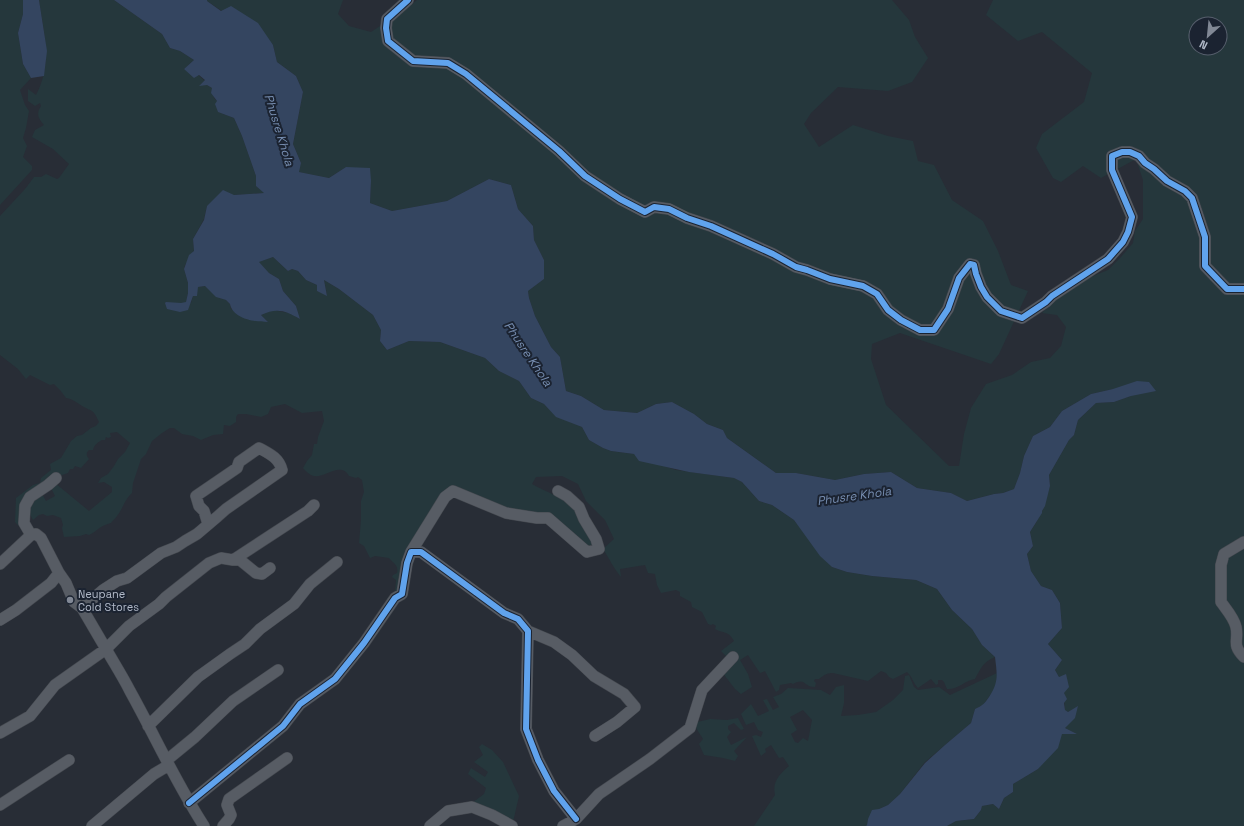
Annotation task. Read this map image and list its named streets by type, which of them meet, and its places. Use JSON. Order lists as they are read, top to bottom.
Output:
{
  "water": ["Phusre Khola"],
  "places": ["Neupane Cold Stores"],
  "north": "bottom left"
}
